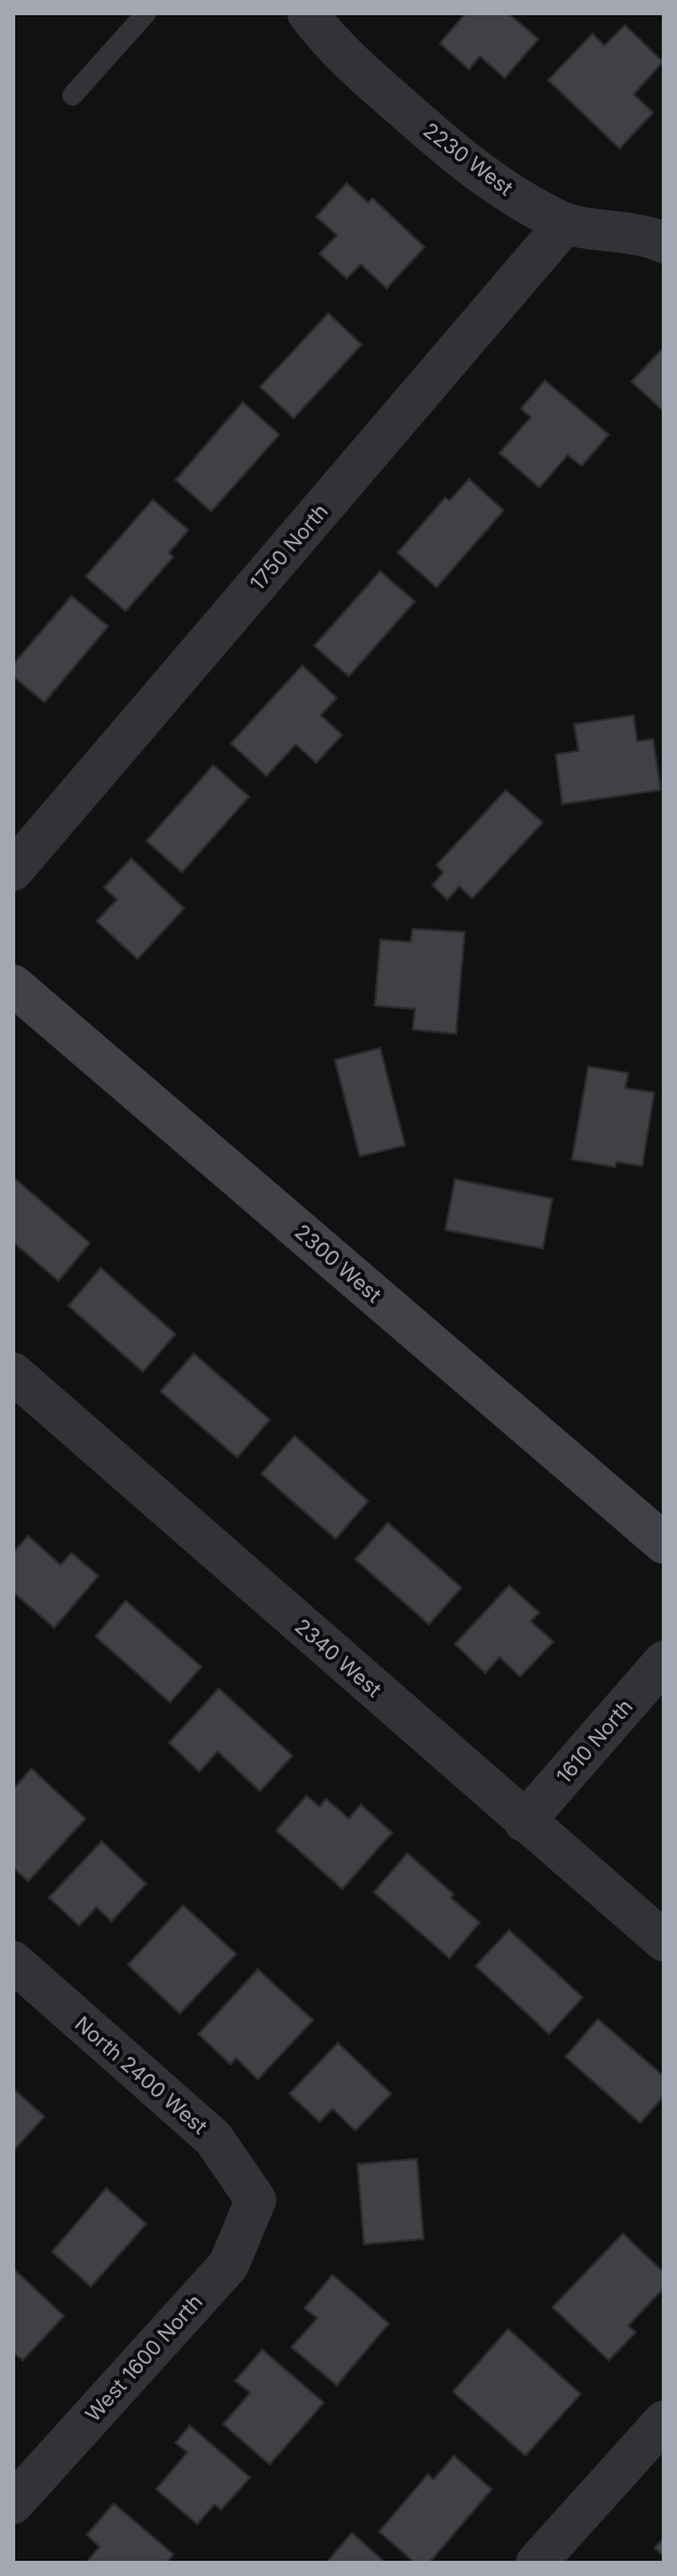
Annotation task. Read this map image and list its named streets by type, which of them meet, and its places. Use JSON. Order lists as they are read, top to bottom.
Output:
{
  "streets": {
    "main road": ["2300 West"],
    "street": [
      "2230 West",
      "1750 North",
      "2340 West",
      "1610 North",
      "North 2400 West",
      "West 1600 North"
    ]
  },
  "crossings": [
    ["2230 West", "1750 North"],
    ["2340 West", "1610 North"],
    ["North 2400 West", "West 1600 North"]
  ]
}
